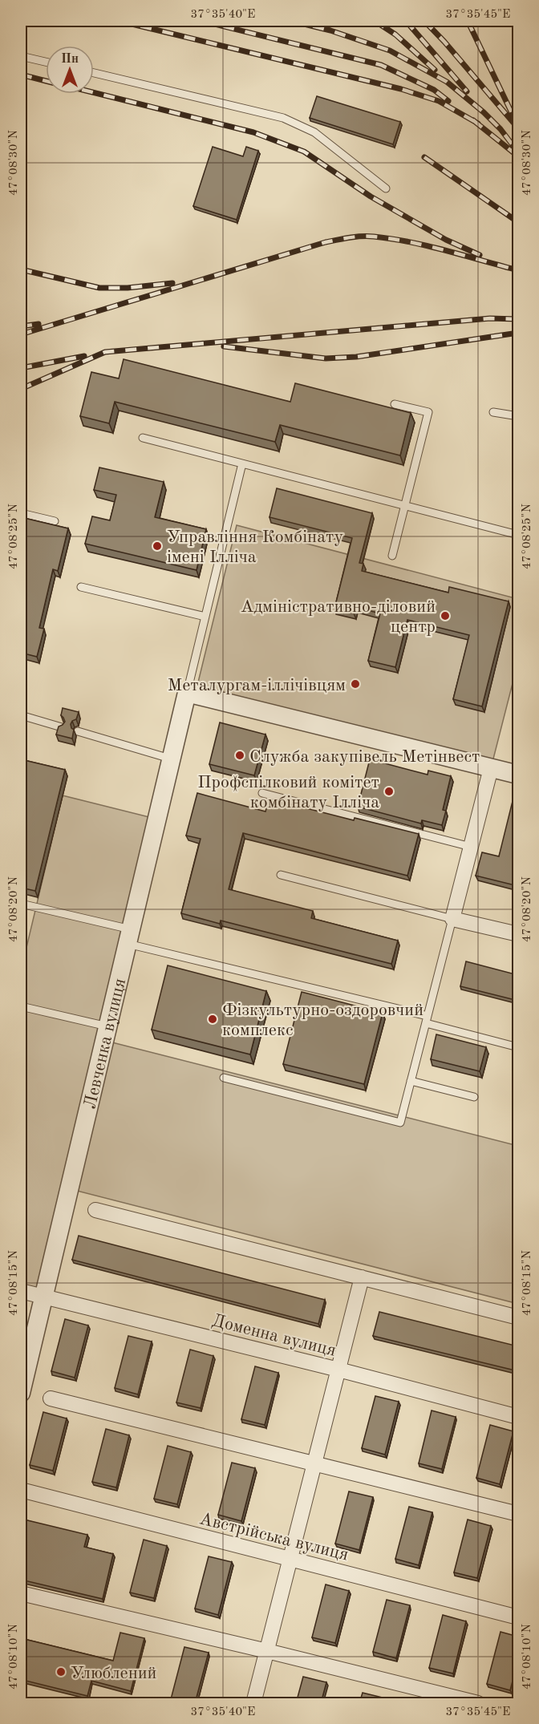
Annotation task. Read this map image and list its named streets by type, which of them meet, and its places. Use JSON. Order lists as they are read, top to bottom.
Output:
{
  "streets": {
    "street": ["Левченка вулиця", "Доменна вулиця", "Австрійська вулиця"]
  },
  "crossings": [
    ["Левченка вулиця", "Доменна вулиця"]
  ],
  "places": [
    "Управління Комбінату імені Ілліча",
    "Адміністративно-діловий центр",
    "Металургам-іллічівцям",
    "Служба закупівель Метінвест",
    "Профспілковий комітет комбінату Ілліча",
    "Фізкультурно-оздоровчий комплекс",
    "Улюблений"
  ],
  "north": "top",
  "coordinates": [
    "37°35'40\"E",
    "37°35'45\"E",
    "47°08'30\"N",
    "47°08'25\"N",
    "47°08'20\"N",
    "47°08'15\"N",
    "47°08'10\"N"
  ]
}
